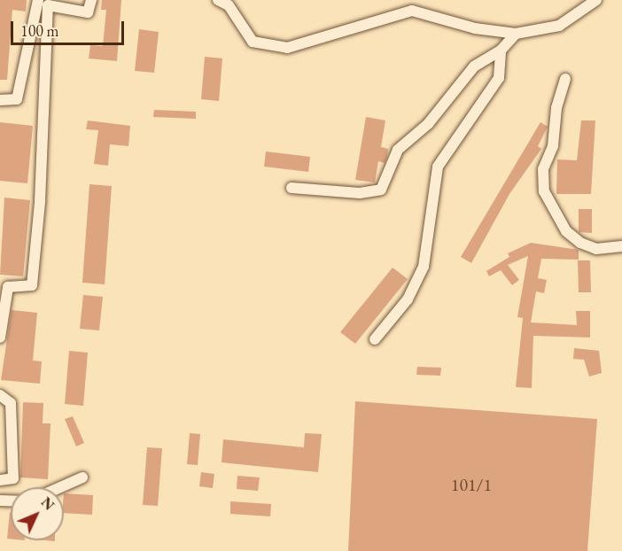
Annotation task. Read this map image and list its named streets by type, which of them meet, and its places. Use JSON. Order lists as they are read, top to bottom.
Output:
{
  "house_numbers": ["101/1"],
  "scale_bar": "100 m",
  "north": "top right"
}
